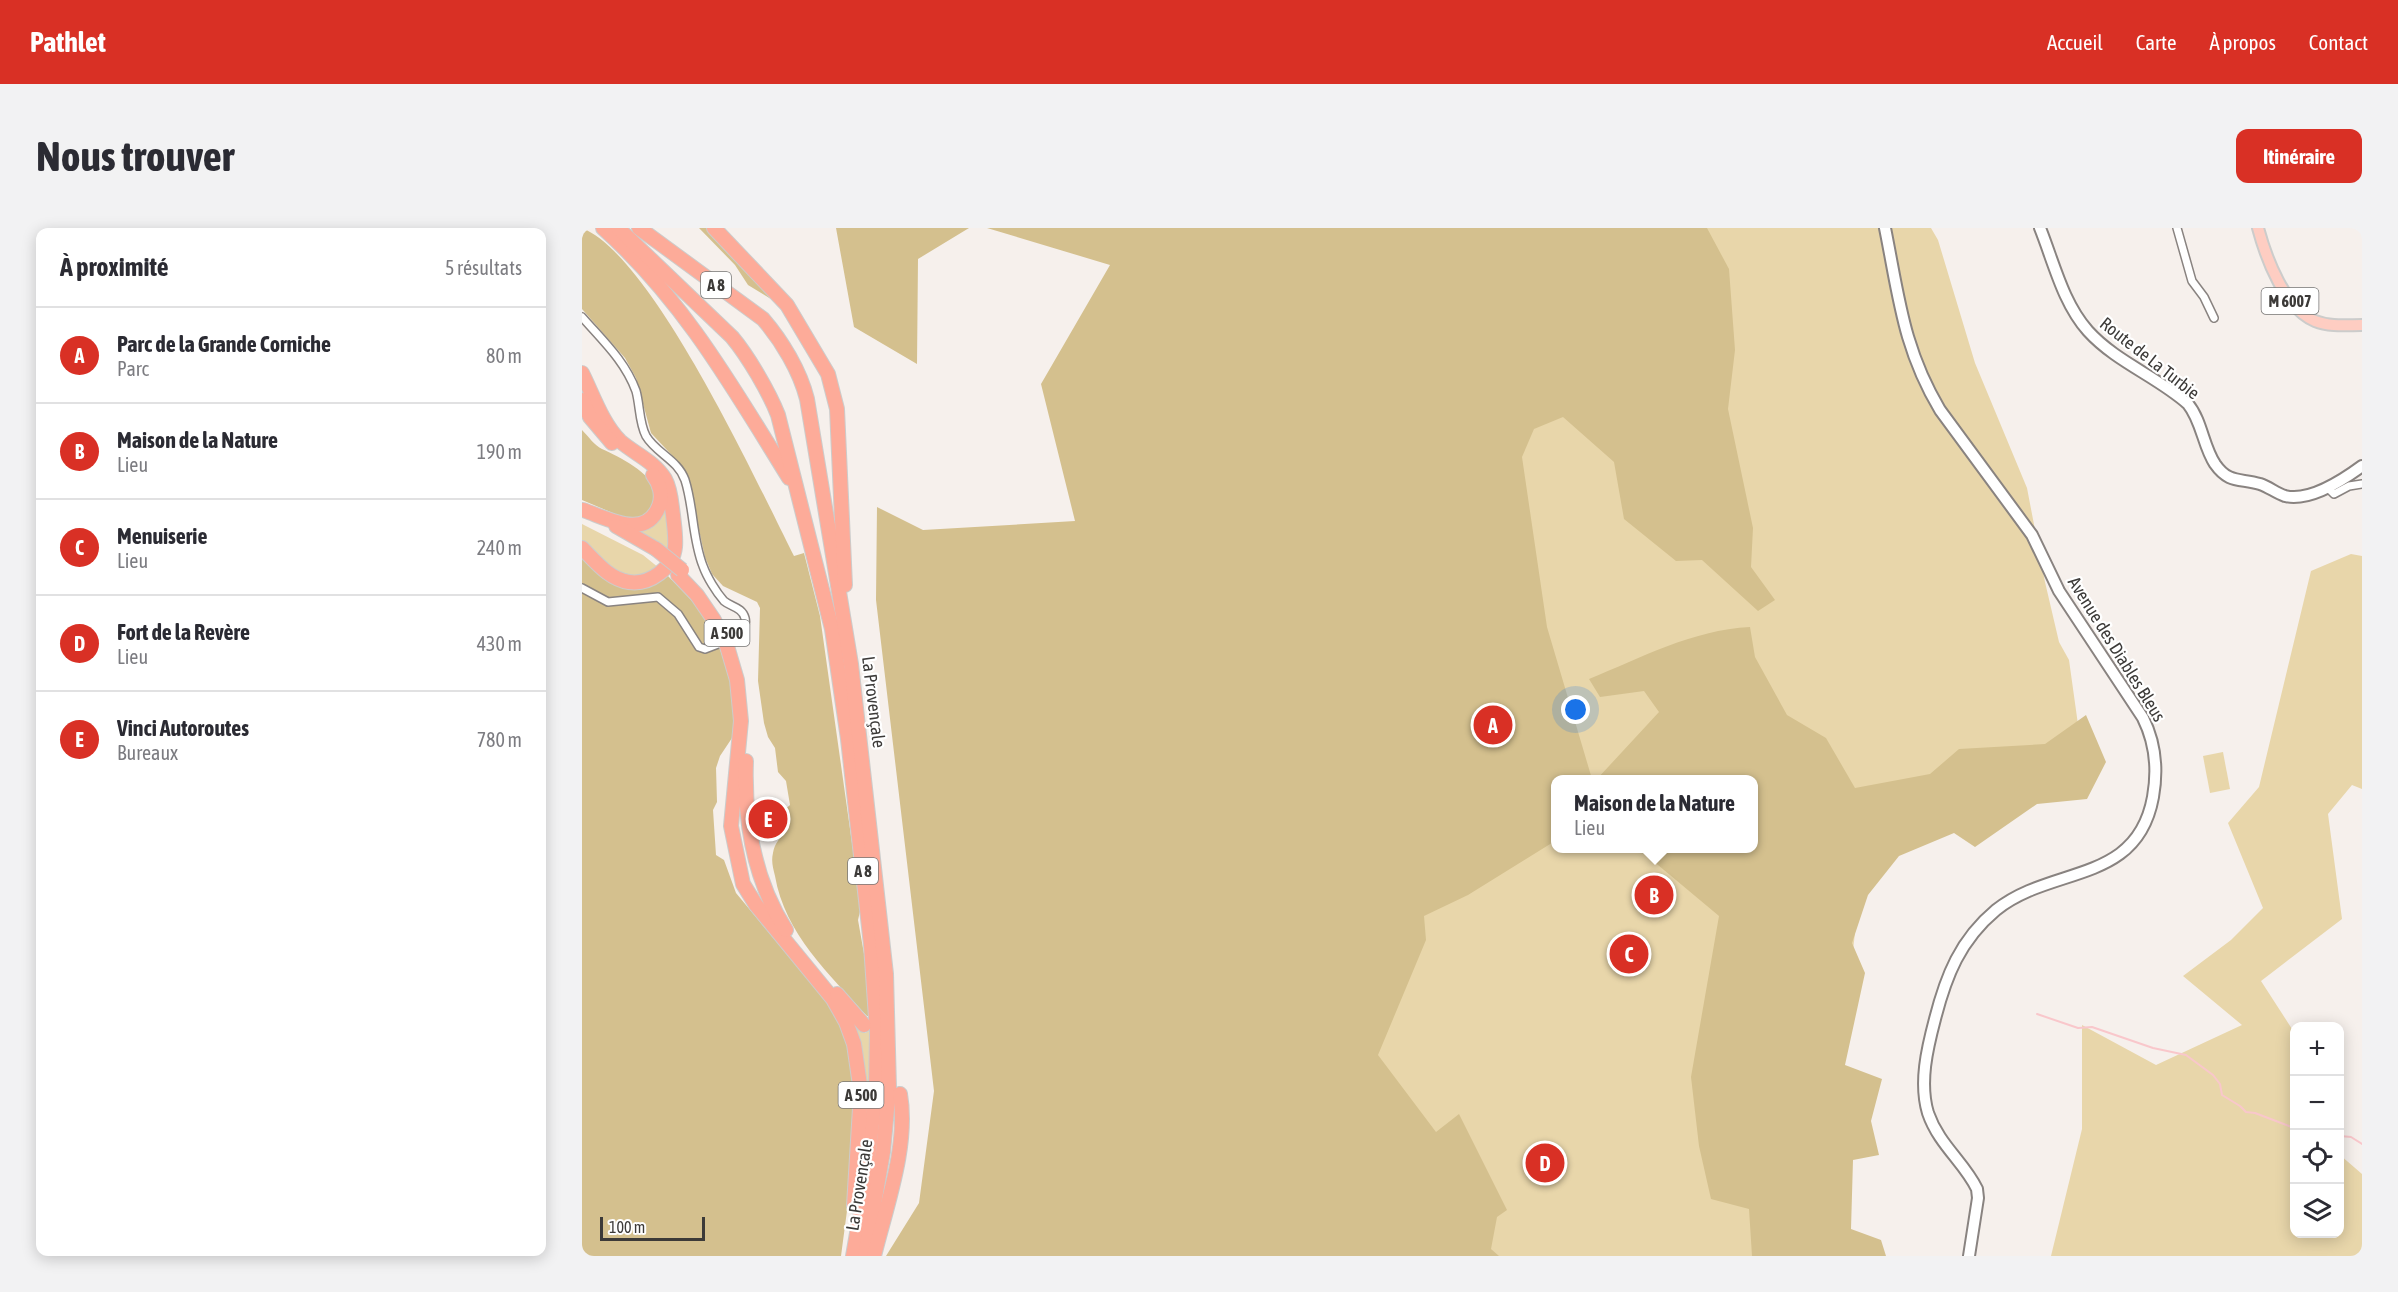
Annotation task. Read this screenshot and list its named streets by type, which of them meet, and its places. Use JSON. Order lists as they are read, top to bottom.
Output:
{
  "streets": {
    "highway": ["A 8", "A 500", "La Provençale"],
    "main road": ["M 6007", "Route de La Turbie", "Avenue des Diables Bleus"]
  },
  "crossings": [
    ["A 500", "La Provençale"]
  ],
  "scale_bar": "100 m",
  "page": {
    "header": "Pathlet",
    "nav": [
      "Accueil",
      "Carte",
      "À propos",
      "Contact"
    ],
    "buttons": "Itinéraire",
    "title": "Nous trouver",
    "heading": ["À proximité", "5 résultats"],
    "list": [
      {
        "mark": "A",
        "name": "Parc de la Grande Corniche",
        "note": "Parc",
        "value": "80 m"
      },
      {
        "mark": "B",
        "name": "Maison de la Nature",
        "note": "Lieu",
        "value": "190 m"
      },
      {
        "mark": "C",
        "name": "Menuiserie",
        "note": "Lieu",
        "value": "240 m"
      },
      {
        "mark": "D",
        "name": "Fort de la Revère",
        "note": "Lieu",
        "value": "430 m"
      },
      {
        "mark": "E",
        "name": "Vinci Autoroutes",
        "note": "Bureaux",
        "value": "780 m"
      }
    ],
    "pins": [
      "A",
      "E",
      "B",
      "C",
      "D"
    ],
    "popup": ["Maison de la Nature", "Lieu"],
    "map_buttons": ["+", "−"],
    "scale": "100 m"
  }
}
